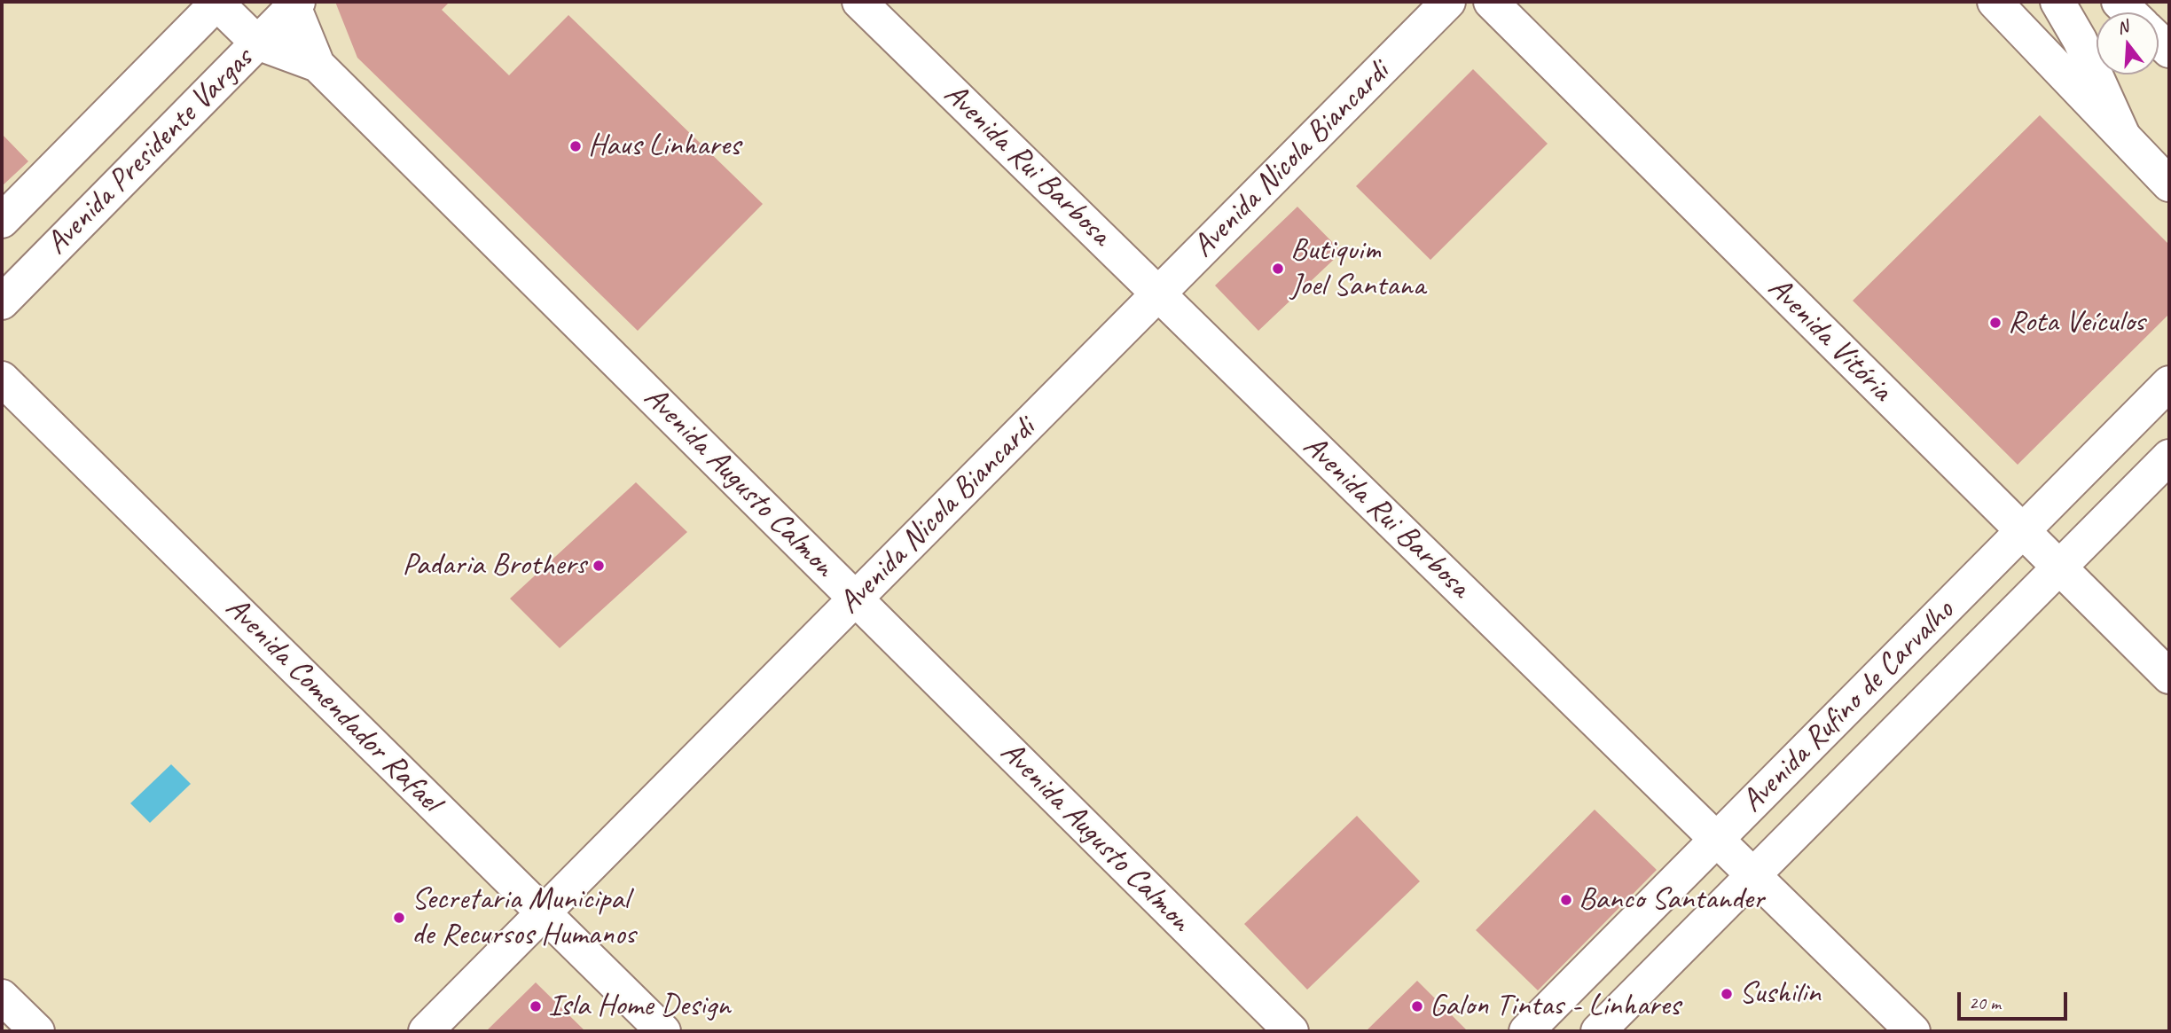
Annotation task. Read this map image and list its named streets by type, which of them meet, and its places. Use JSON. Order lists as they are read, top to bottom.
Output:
{
  "streets": {
    "main road": [
      "Avenida Presidente Vargas",
      "Avenida Nicola Biancardi",
      "Avenida Rui Barbosa",
      "Avenida Vitória",
      "Avenida Augusto Calmon",
      "Avenida Comendador Rafael",
      "Avenida Rufino de Carvalho"
    ]
  },
  "crossings": [
    ["Avenida Presidente Vargas", "Avenida Augusto Calmon"],
    ["Avenida Nicola Biancardi", "Avenida Rui Barbosa"],
    ["Avenida Nicola Biancardi", "Avenida Augusto Calmon"],
    ["Avenida Nicola Biancardi", "Avenida Comendador Rafael"],
    ["Avenida Rui Barbosa", "Avenida Rufino de Carvalho"],
    ["Avenida Vitória", "Avenida Rufino de Carvalho"]
  ],
  "places": [
    "Haus Linhares",
    "Butiquim Joel Santana",
    "Rota Veículos",
    "Padaria Brothers",
    "Banco Santander",
    "Secretaria Municipal de Recursos Humanos",
    "Sushilin",
    "Isla Home Design",
    "Galon Tintas - Linhares"
  ],
  "scale_bar": "20 m",
  "north": "top"
}
